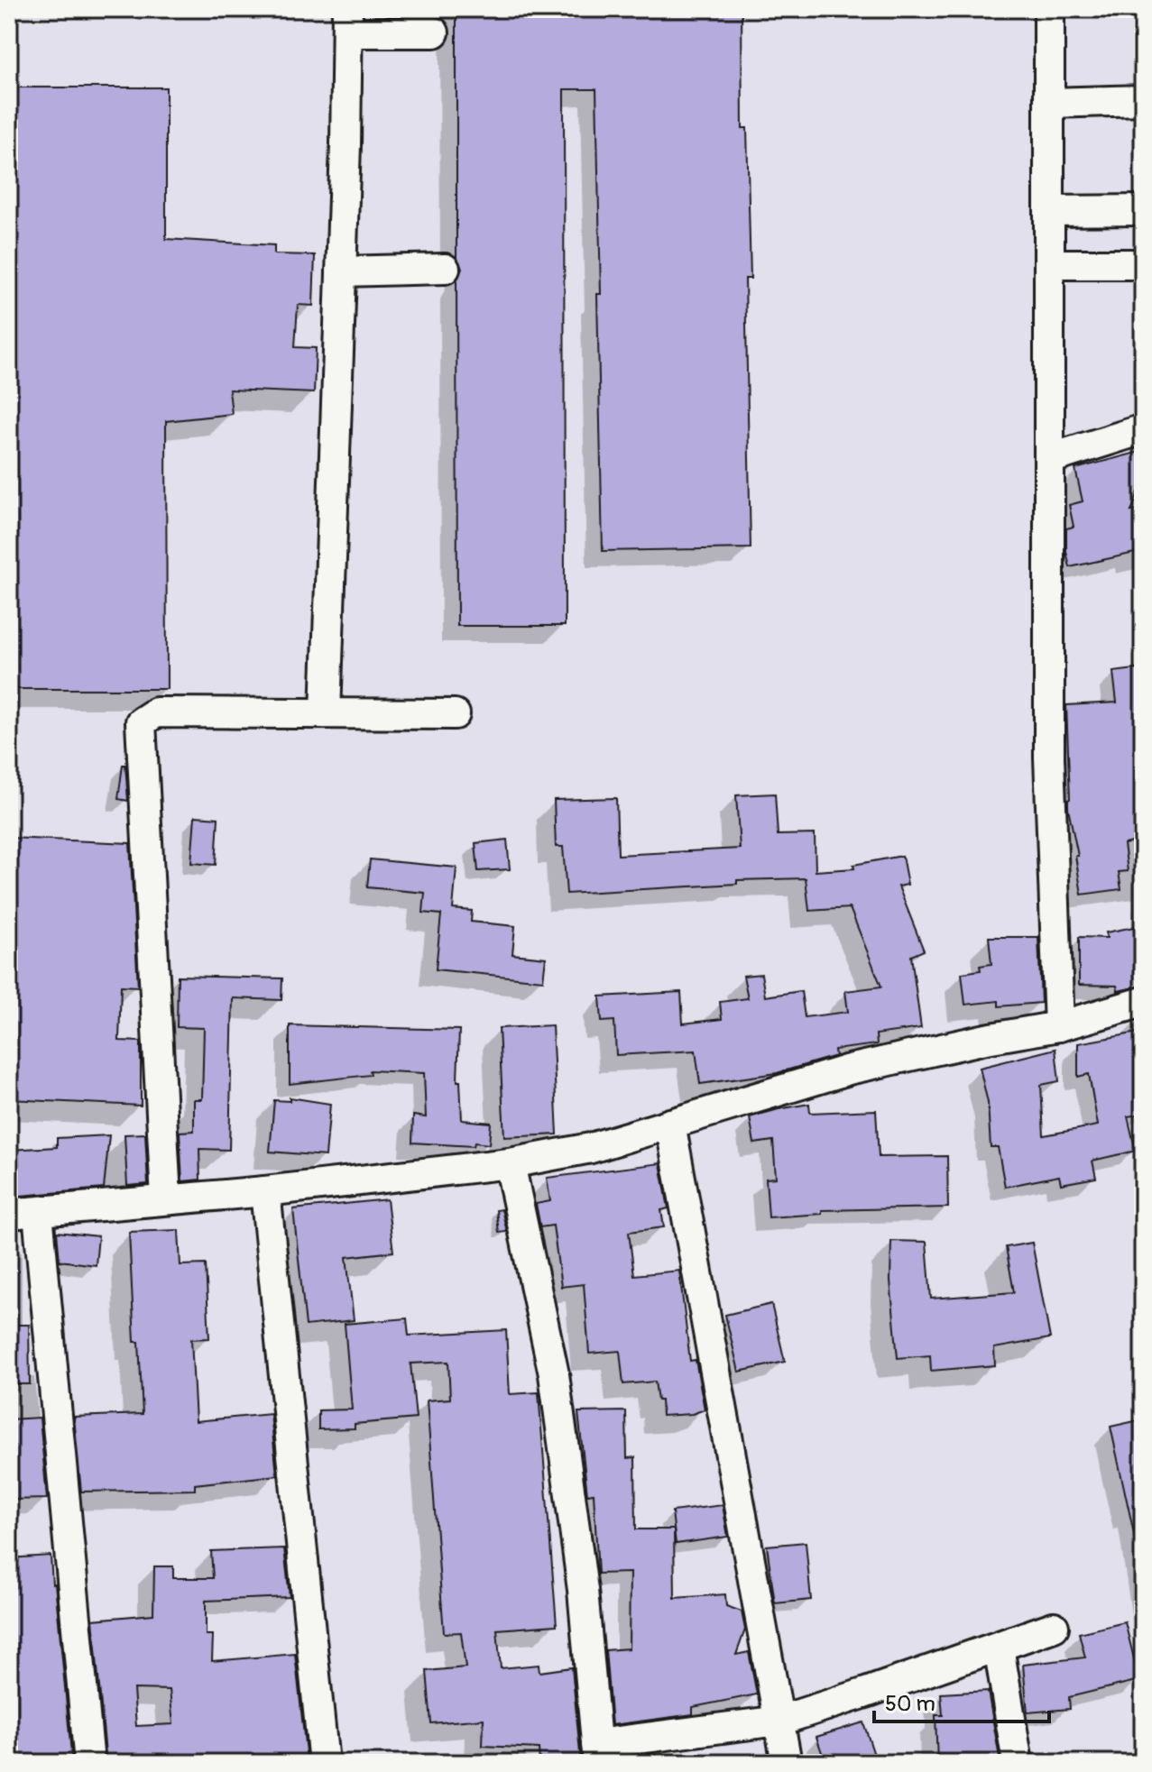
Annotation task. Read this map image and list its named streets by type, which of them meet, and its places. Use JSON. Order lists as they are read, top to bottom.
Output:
{
  "scale_bar": "50 m"
}
